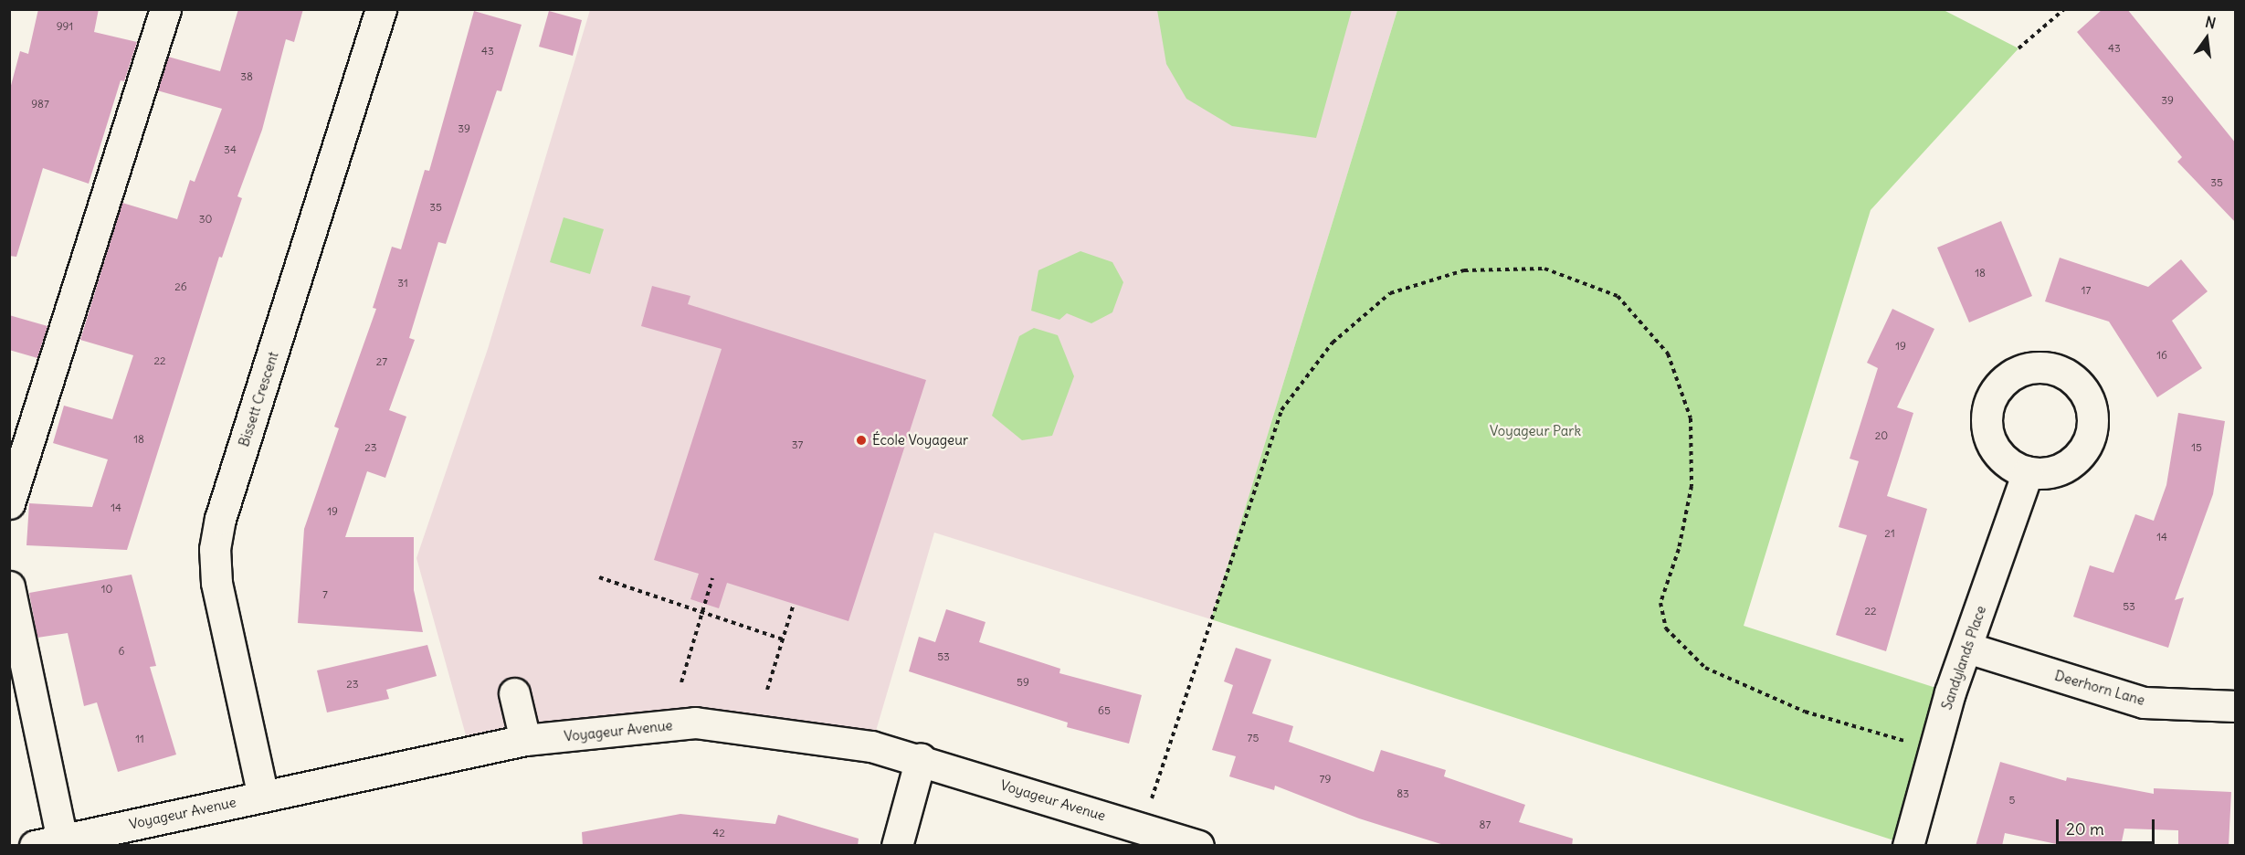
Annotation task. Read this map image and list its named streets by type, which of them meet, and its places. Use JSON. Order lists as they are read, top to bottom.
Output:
{
  "streets": {
    "street": [
      "Bissett Crescent",
      "Sandylands Place",
      "Deerhorn Lane",
      "Voyageur Avenue"
    ]
  },
  "crossings": [
    ["Bissett Crescent", "Voyageur Avenue"],
    ["Sandylands Place", "Deerhorn Lane"]
  ],
  "parks": ["Voyageur Park"],
  "places": ["École Voyageur"],
  "house_numbers": [
    "991",
    "43",
    "43",
    "38",
    "39",
    "987",
    "39",
    "34",
    "35",
    "35",
    "30",
    "18",
    "31",
    "26",
    "17",
    "19",
    "16",
    "22",
    "27",
    "20",
    "18",
    "37",
    "23",
    "15",
    "14",
    "19",
    "21",
    "14",
    "10",
    "7",
    "53",
    "22",
    "6",
    "53",
    "59",
    "23",
    "65",
    "75",
    "11",
    "79",
    "83",
    "5",
    "87",
    "42"
  ],
  "scale_bar": "20 m",
  "north": "top"
}
